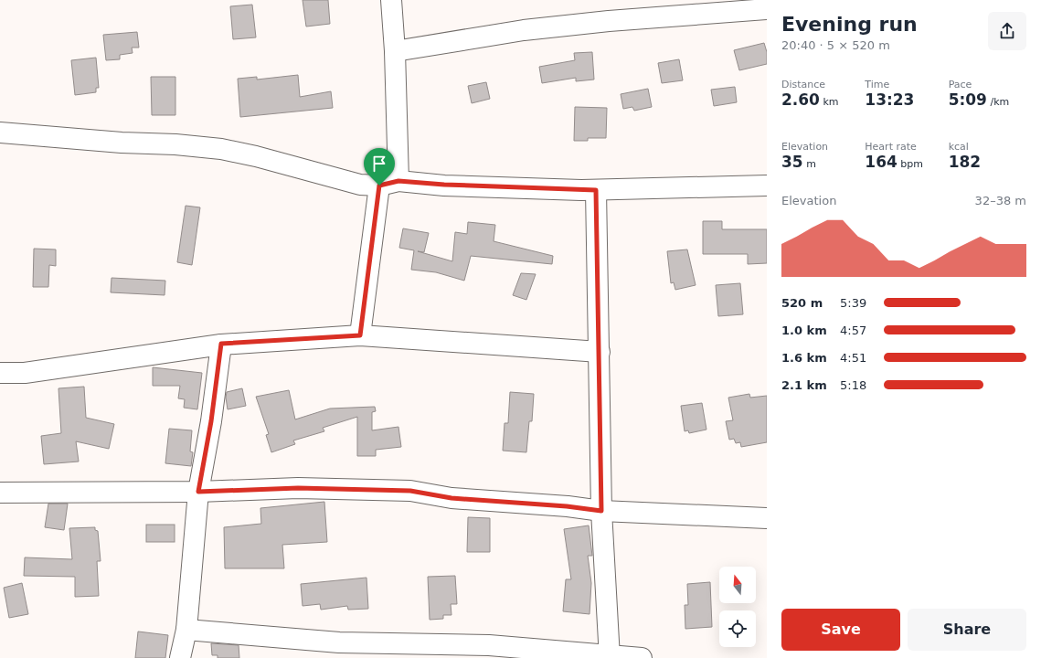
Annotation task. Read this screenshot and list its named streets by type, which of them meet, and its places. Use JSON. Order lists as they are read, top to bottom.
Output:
{
  "north": "top",
  "page": {
    "heading": ["Evening run", "20:40 · 5 × 520 m"],
    "stats": [
      ["Distance", "2.60 km"],
      ["Time", "13:23"],
      ["Pace", "5:09 /km"],
      ["Elevation", "35 m"],
      ["Heart rate", "164 bpm"],
      ["kcal", "182"]
    ],
    "chart": ["Elevation", "32–38 m"],
    "list": [
      {
        "name": "520 m",
        "note": "5:39"
      },
      {
        "name": "1.0 km",
        "note": "4:57"
      },
      {
        "name": "1.6 km",
        "note": "4:51"
      },
      {
        "name": "2.1 km",
        "note": "5:18"
      }
    ],
    "buttons": ["Save", "Share"]
  }
}
